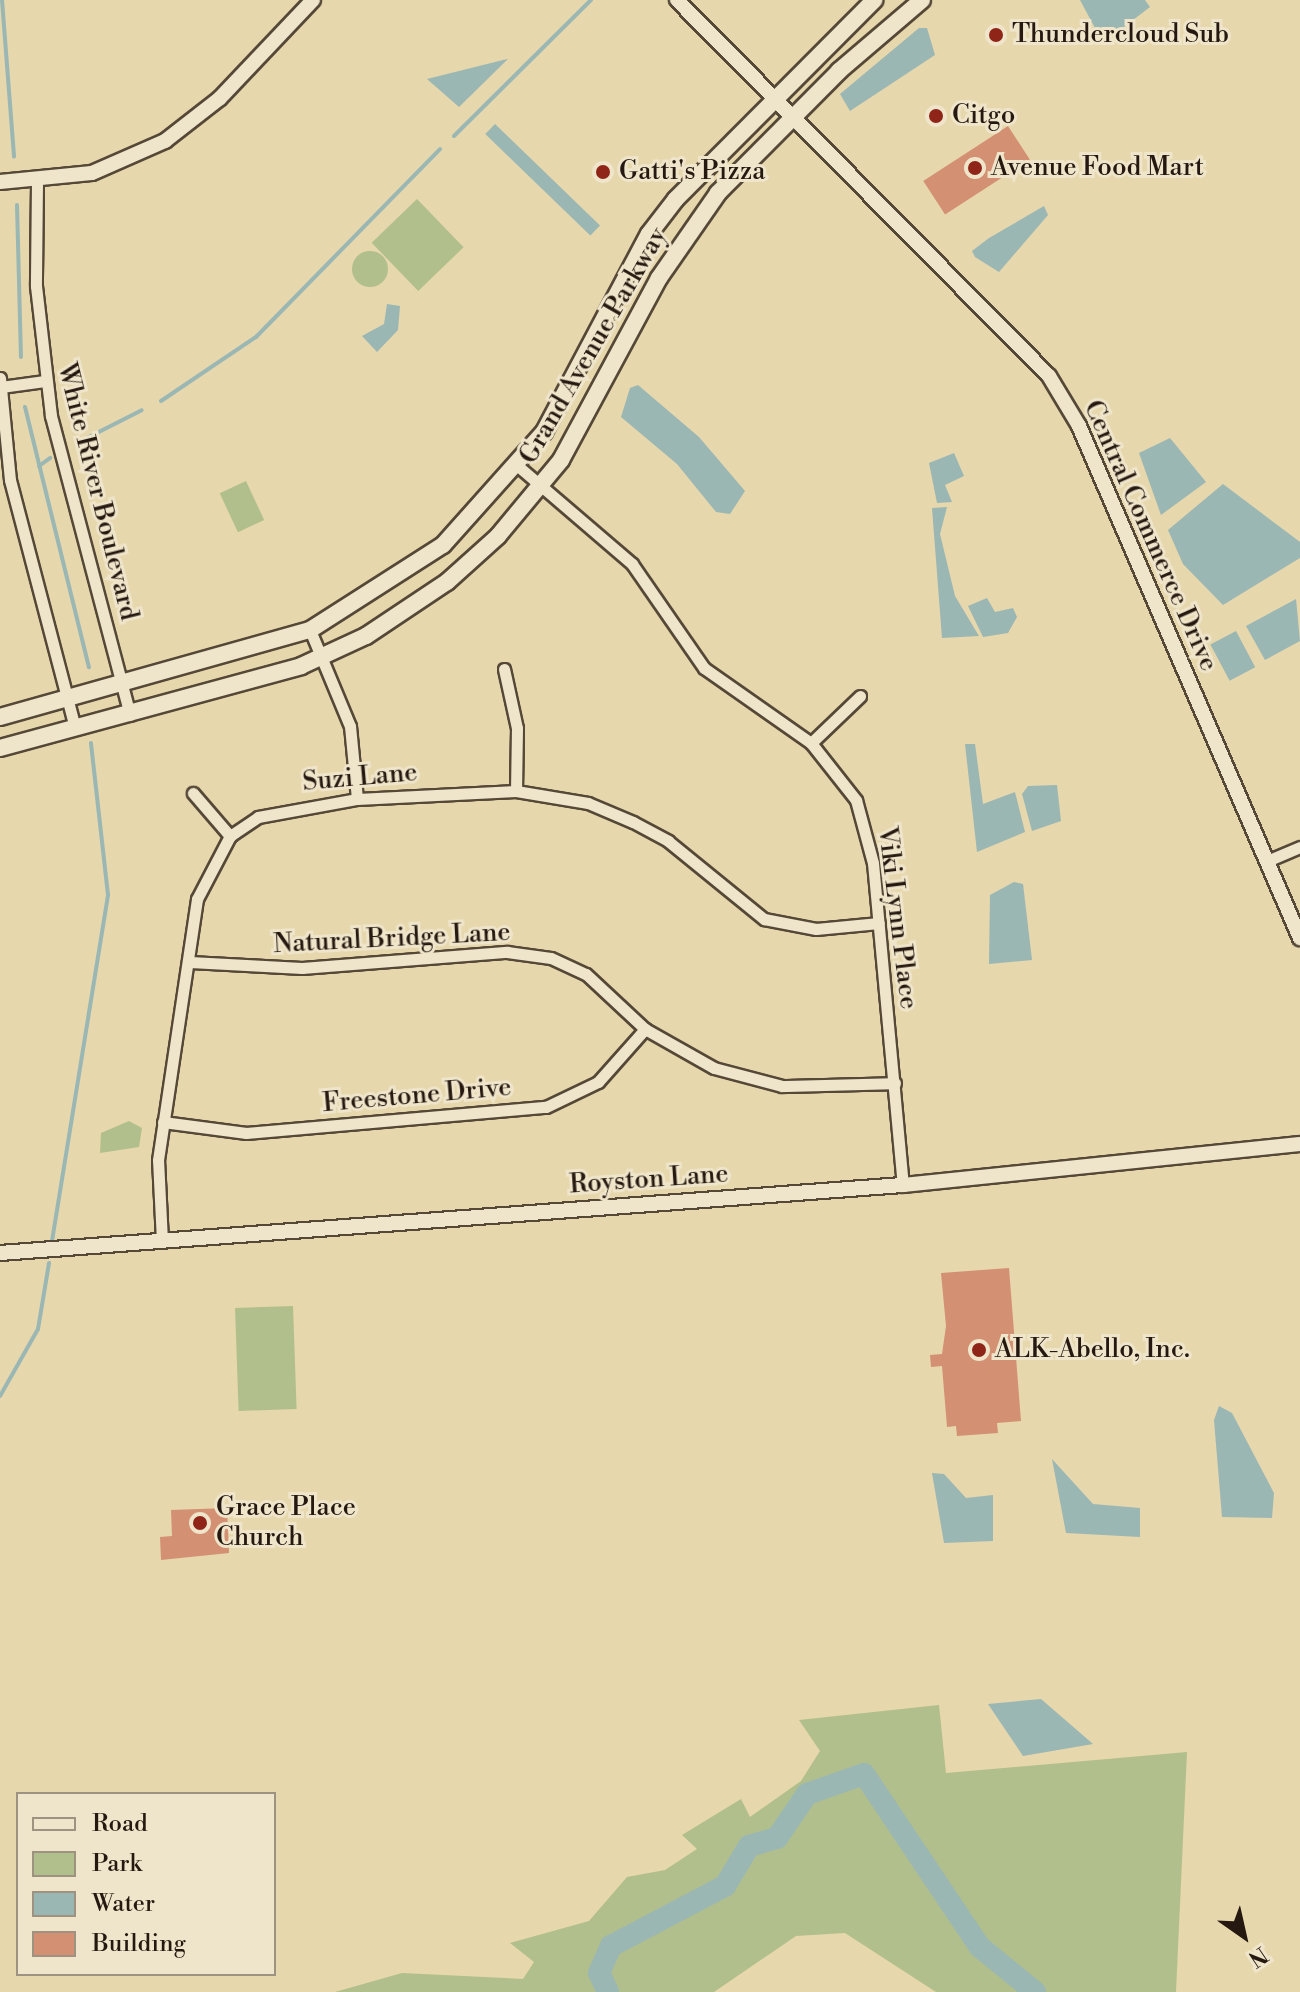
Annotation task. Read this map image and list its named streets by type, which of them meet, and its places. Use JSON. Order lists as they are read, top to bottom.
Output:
{
  "streets": {
    "main road": ["Grand Avenue Parkway"],
    "street": [
      "White River Boulevard",
      "Central Commerce Drive",
      "Suzi Lane",
      "Viki Lynn Place",
      "Natural Bridge Lane",
      "Freestone Drive",
      "Royston Lane"
    ]
  },
  "crossings": [
    ["Grand Avenue Parkway", "White River Boulevard"],
    ["Grand Avenue Parkway", "Central Commerce Drive"],
    ["Grand Avenue Parkway", "Viki Lynn Place"],
    ["Suzi Lane", "Viki Lynn Place"],
    ["Viki Lynn Place", "Natural Bridge Lane"],
    ["Viki Lynn Place", "Royston Lane"],
    ["Natural Bridge Lane", "Freestone Drive"]
  ],
  "places": [
    "Thundercloud Sub",
    "Citgo",
    "Avenue Food Mart",
    "Gatti's Pizza",
    "ALK-Abello, Inc.",
    "Grace Place Church"
  ],
  "legend": [
    "Road",
    "Park",
    "Water",
    "Building"
  ],
  "north": "bottom right"
}
